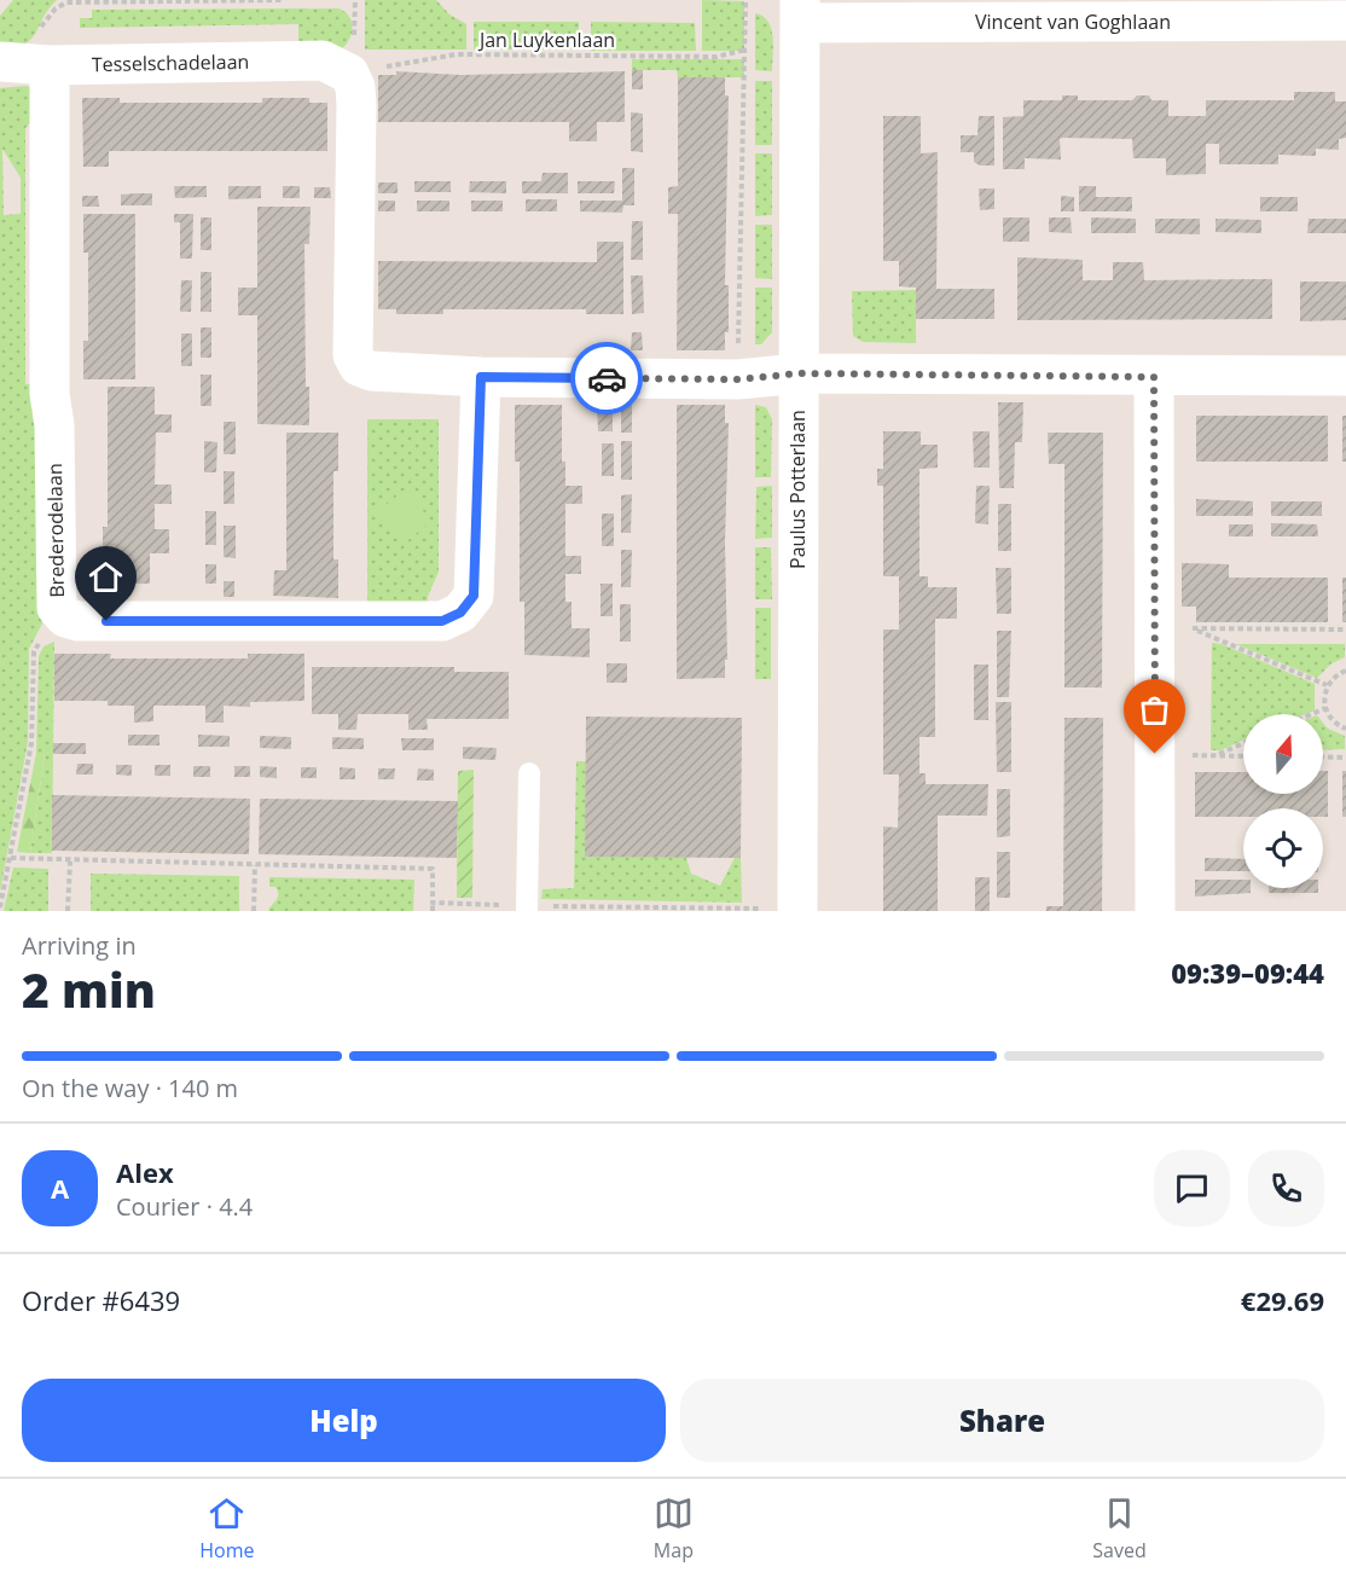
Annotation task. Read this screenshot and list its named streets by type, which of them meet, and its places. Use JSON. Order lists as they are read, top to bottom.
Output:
{
  "streets": {
    "street": [
      "Vincent van Goghlaan",
      "Tesselschadelaan",
      "Paulus Potterlaan",
      "Brederodelaan"
    ],
    "path": ["Jan Luykenlaan"]
  },
  "crossings": [
    ["Vincent van Goghlaan", "Paulus Potterlaan"],
    ["Jan Luykenlaan", "Tesselschadelaan"],
    ["Tesselschadelaan", "Brederodelaan"]
  ],
  "north": "top",
  "page": {
    "heading": ["2 min", "Arriving in", "09:39–09:44"],
    "panel": [
      "Alex",
      "Courier · 4.4",
      "Order #6439",
      "€29.69"
    ],
    "bar": "On the way · 140 m",
    "round": "A",
    "buttons": ["Help", "Share"],
    "tabs": ["Home", "Map", "Saved"]
  }
}
